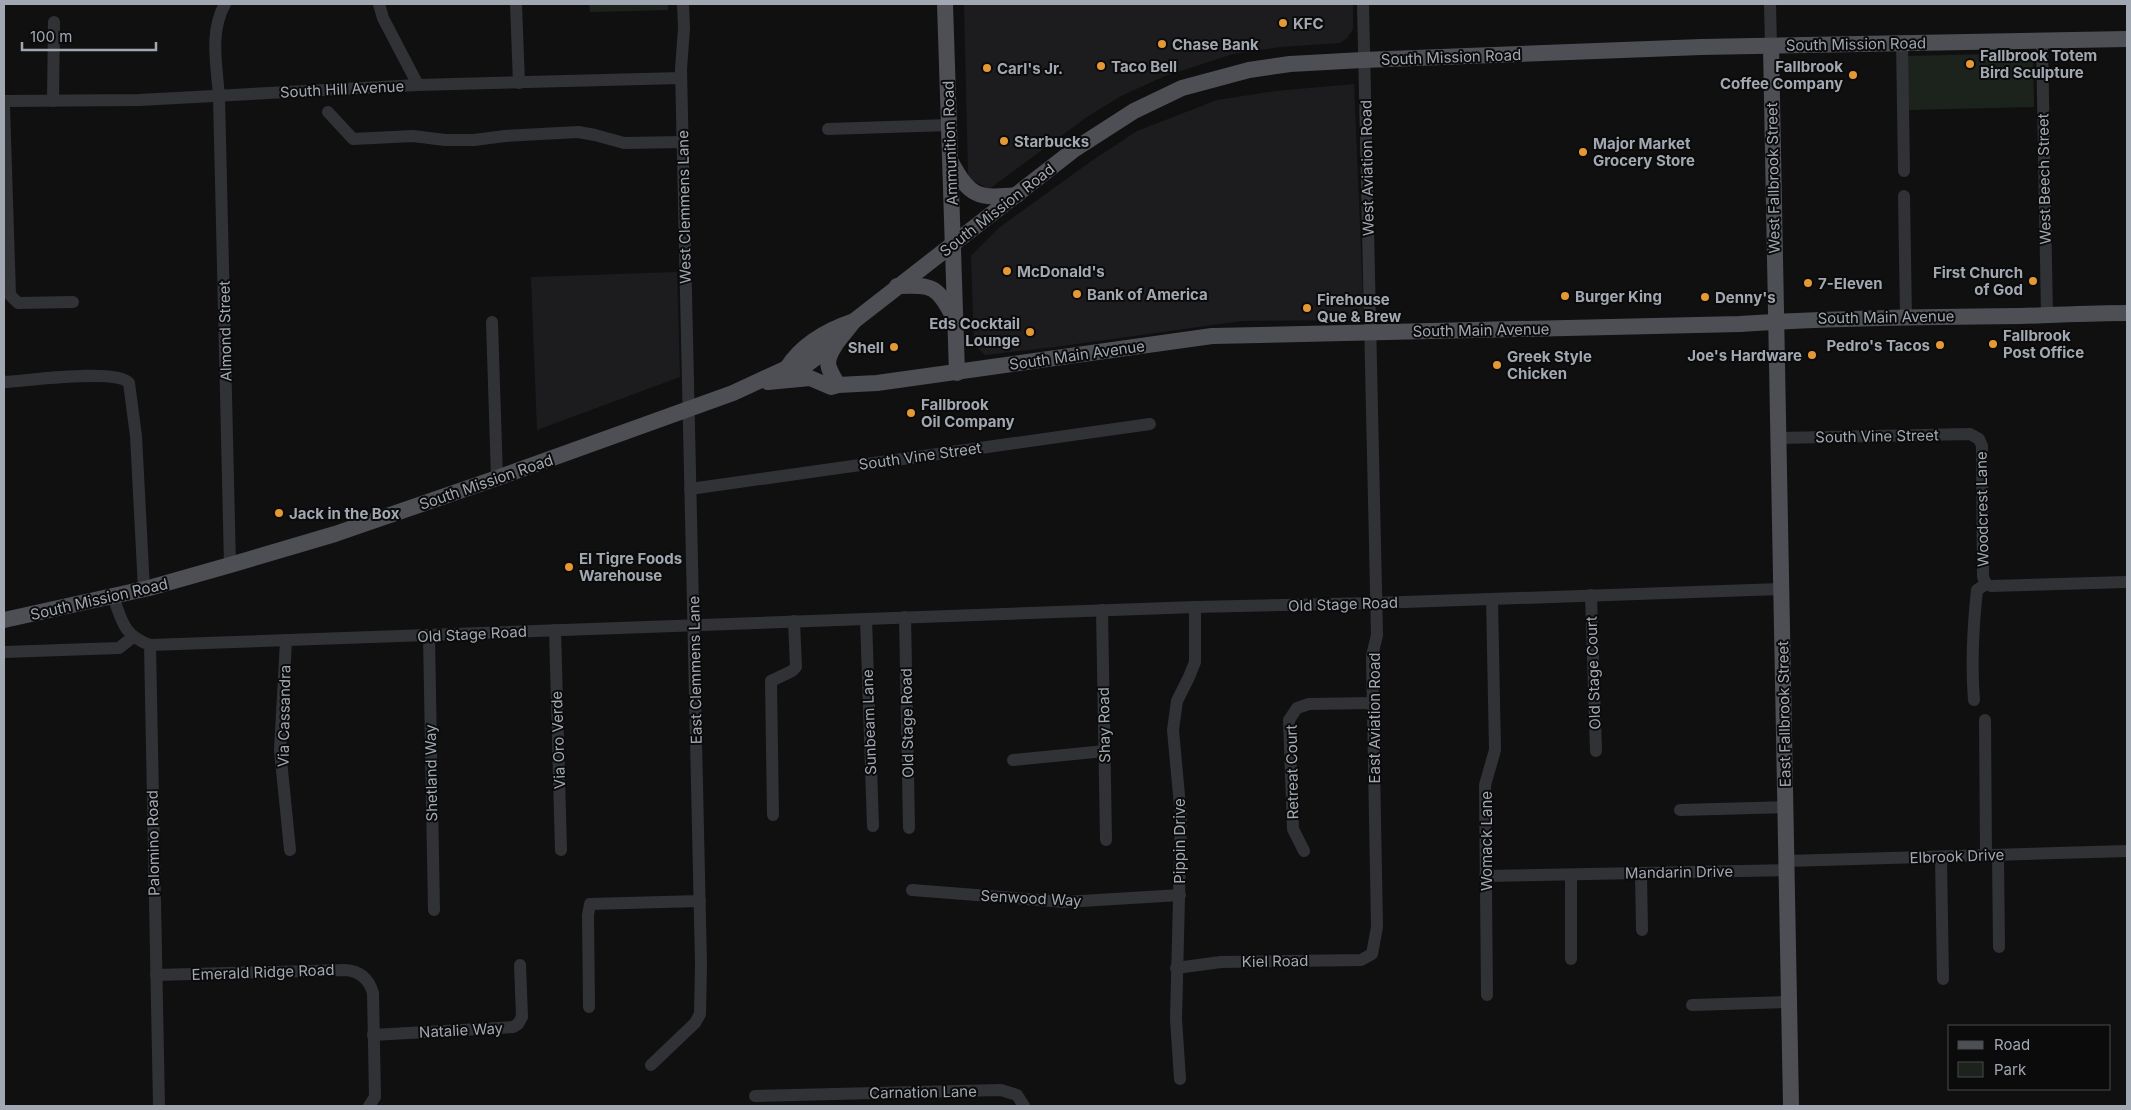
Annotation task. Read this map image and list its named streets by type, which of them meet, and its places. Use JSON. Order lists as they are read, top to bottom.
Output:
{
  "streets": {
    "main road": [
      "South Mission Road",
      "Ammunition Road",
      "West Fallbrook Street",
      "South Main Avenue",
      "East Fallbrook Street"
    ],
    "street": [
      "South Hill Avenue",
      "West Aviation Road",
      "West Beech Street",
      "West Clemmens Lane",
      "Almond Street",
      "South Vine Street",
      "Woodcrest Lane",
      "Old Stage Road",
      "East Clemmens Lane",
      "Old Stage Court",
      "Via Cassandra",
      "East Aviation Road",
      "Sunbeam Lane",
      "Shay Road",
      "Via Oro Verde",
      "Retreat Court",
      "Shetland Way",
      "Pippin Drive",
      "Womack Lane",
      "Palomino Road",
      "Elbrook Drive",
      "Mandarin Drive",
      "Senwood Way",
      "Kiel Road",
      "Emerald Ridge Road",
      "Natalie Way",
      "Carnation Lane"
    ]
  },
  "crossings": [
    ["South Mission Road", "Ammunition Road"],
    ["South Mission Road", "West Aviation Road"],
    ["South Mission Road", "West Fallbrook Street"],
    ["South Mission Road", "West Beech Street"],
    ["South Mission Road", "West Clemmens Lane"],
    ["South Mission Road", "South Main Avenue"],
    ["South Mission Road", "Almond Street"],
    ["South Mission Road", "East Clemmens Lane"],
    ["South Hill Avenue", "West Clemmens Lane"],
    ["South Hill Avenue", "Almond Street"],
    ["Ammunition Road", "South Main Avenue"],
    ["West Aviation Road", "South Main Avenue"],
    ["West Aviation Road", "East Aviation Road"],
    ["West Fallbrook Street", "South Main Avenue"],
    ["West Fallbrook Street", "East Fallbrook Street"],
    ["West Beech Street", "South Main Avenue"],
    ["West Clemmens Lane", "East Clemmens Lane"],
    ["South Main Avenue", "East Fallbrook Street"],
    ["South Main Avenue", "East Aviation Road"],
    ["South Vine Street", "Woodcrest Lane"],
    ["South Vine Street", "East Clemmens Lane"],
    ["South Vine Street", "East Fallbrook Street"],
    ["Old Stage Road", "East Clemmens Lane"],
    ["Old Stage Road", "Old Stage Court"],
    ["Old Stage Road", "East Fallbrook Street"],
    ["Old Stage Road", "Via Cassandra"],
    ["Old Stage Road", "East Aviation Road"],
    ["Old Stage Road", "Sunbeam Lane"],
    ["Old Stage Road", "Shay Road"],
    ["Old Stage Road", "Via Oro Verde"],
    ["Old Stage Road", "Shetland Way"],
    ["Old Stage Road", "Pippin Drive"],
    ["Old Stage Road", "Womack Lane"],
    ["Old Stage Road", "Palomino Road"],
    ["East Fallbrook Street", "Elbrook Drive"],
    ["East Fallbrook Street", "Mandarin Drive"],
    ["East Aviation Road", "Retreat Court"],
    ["East Aviation Road", "Kiel Road"],
    ["Pippin Drive", "Senwood Way"],
    ["Pippin Drive", "Kiel Road"],
    ["Womack Lane", "Mandarin Drive"],
    ["Palomino Road", "Emerald Ridge Road"],
    ["Elbrook Drive", "Mandarin Drive"],
    ["Emerald Ridge Road", "Natalie Way"]
  ],
  "places": [
    "KFC",
    "Chase Bank",
    "Fallbrook Totem Bird Sculpture",
    "Taco Bell",
    "Carl's Jr.",
    "Fallbrook Coffee Company",
    "Starbucks",
    "Major Market Grocery Store",
    "McDonald's",
    "First Church of God",
    "7-Eleven",
    "Bank of America",
    "Burger King",
    "Denny's",
    "Firehouse Que & Brew",
    "Eds Cocktail Lounge",
    "Fallbrook Post Office",
    "Pedro's Tacos",
    "Shell",
    "Joe's Hardware",
    "Greek Style Chicken",
    "Fallbrook Oil Company",
    "Jack in the Box",
    "El Tigre Foods Warehouse"
  ],
  "legend": ["Road", "Park"],
  "scale_bar": "100 m"
}
